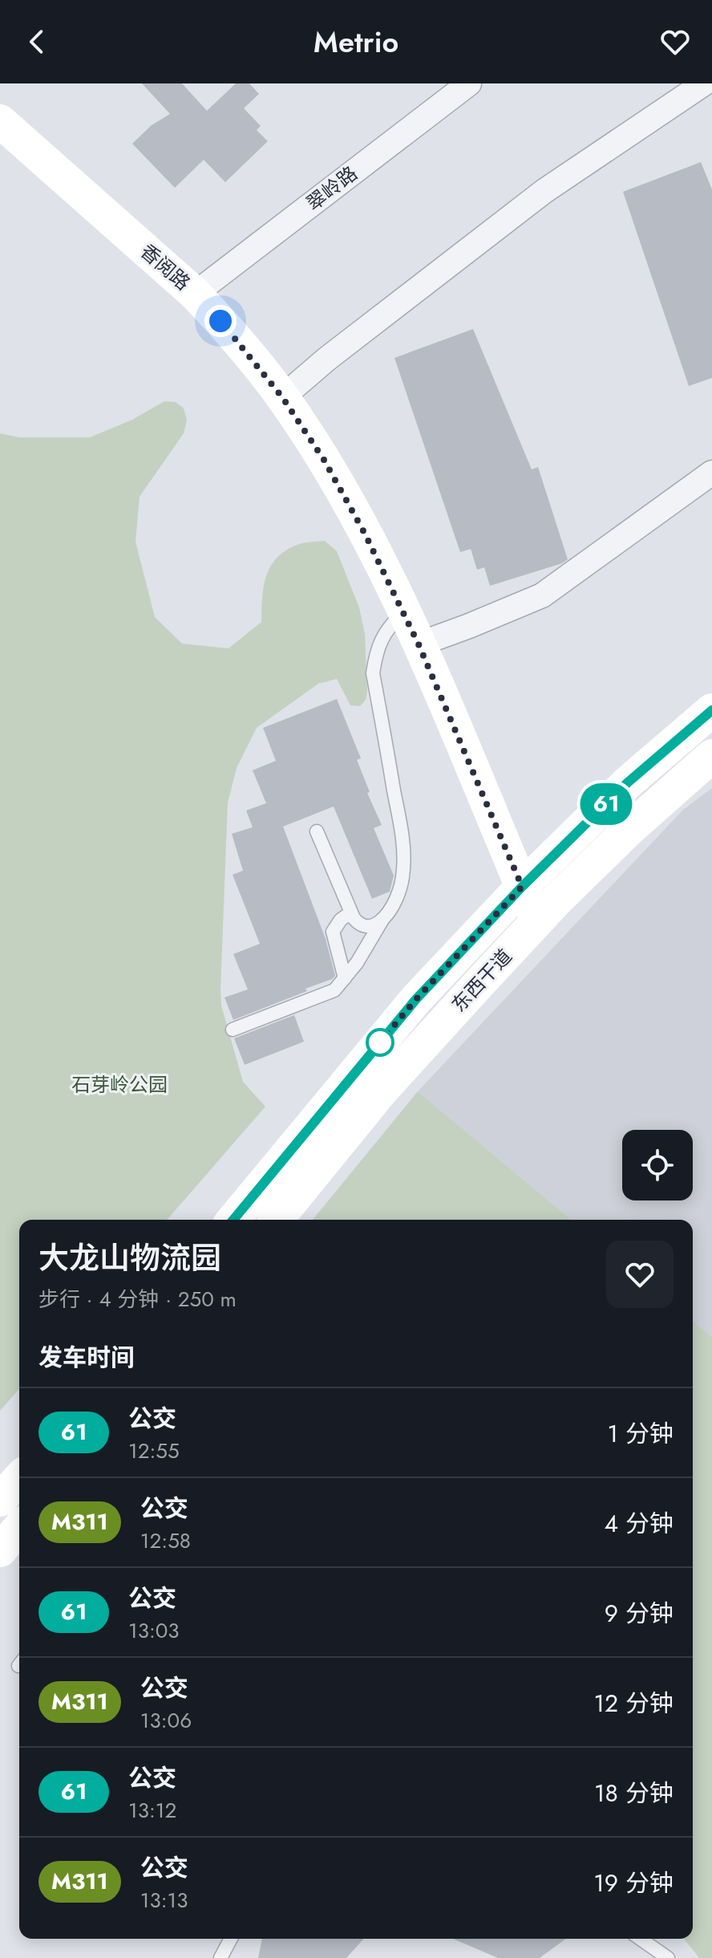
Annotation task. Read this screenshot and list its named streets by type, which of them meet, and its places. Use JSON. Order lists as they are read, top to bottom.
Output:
{
  "streets": {
    "main road": ["香阅路", "东西干道"],
    "street": ["翠岭路"]
  },
  "crossings": [
    ["翠岭路", "香阅路"],
    ["香阅路", "东西干道"]
  ],
  "parks": ["石芽岭公园"],
  "lines": ["bus line 61"],
  "page": {
    "header": "Metrio",
    "on_map": "61",
    "heading": [
      ["大龙山物流园", "步行 · 4 分钟 · 250 m"],
      "发车时间"
    ],
    "list": [
      {
        "mark": "61",
        "name": "公交",
        "note": "12:55",
        "value": "1 分钟"
      },
      {
        "mark": "M311",
        "name": "公交",
        "note": "12:58",
        "value": "4 分钟"
      },
      {
        "mark": "61",
        "name": "公交",
        "note": "13:03",
        "value": "9 分钟"
      },
      {
        "mark": "M311",
        "name": "公交",
        "note": "13:06",
        "value": "12 分钟"
      },
      {
        "mark": "61",
        "name": "公交",
        "note": "13:12",
        "value": "18 分钟"
      },
      {
        "mark": "M311",
        "name": "公交",
        "note": "13:13",
        "value": "19 分钟"
      }
    ]
  }
}
